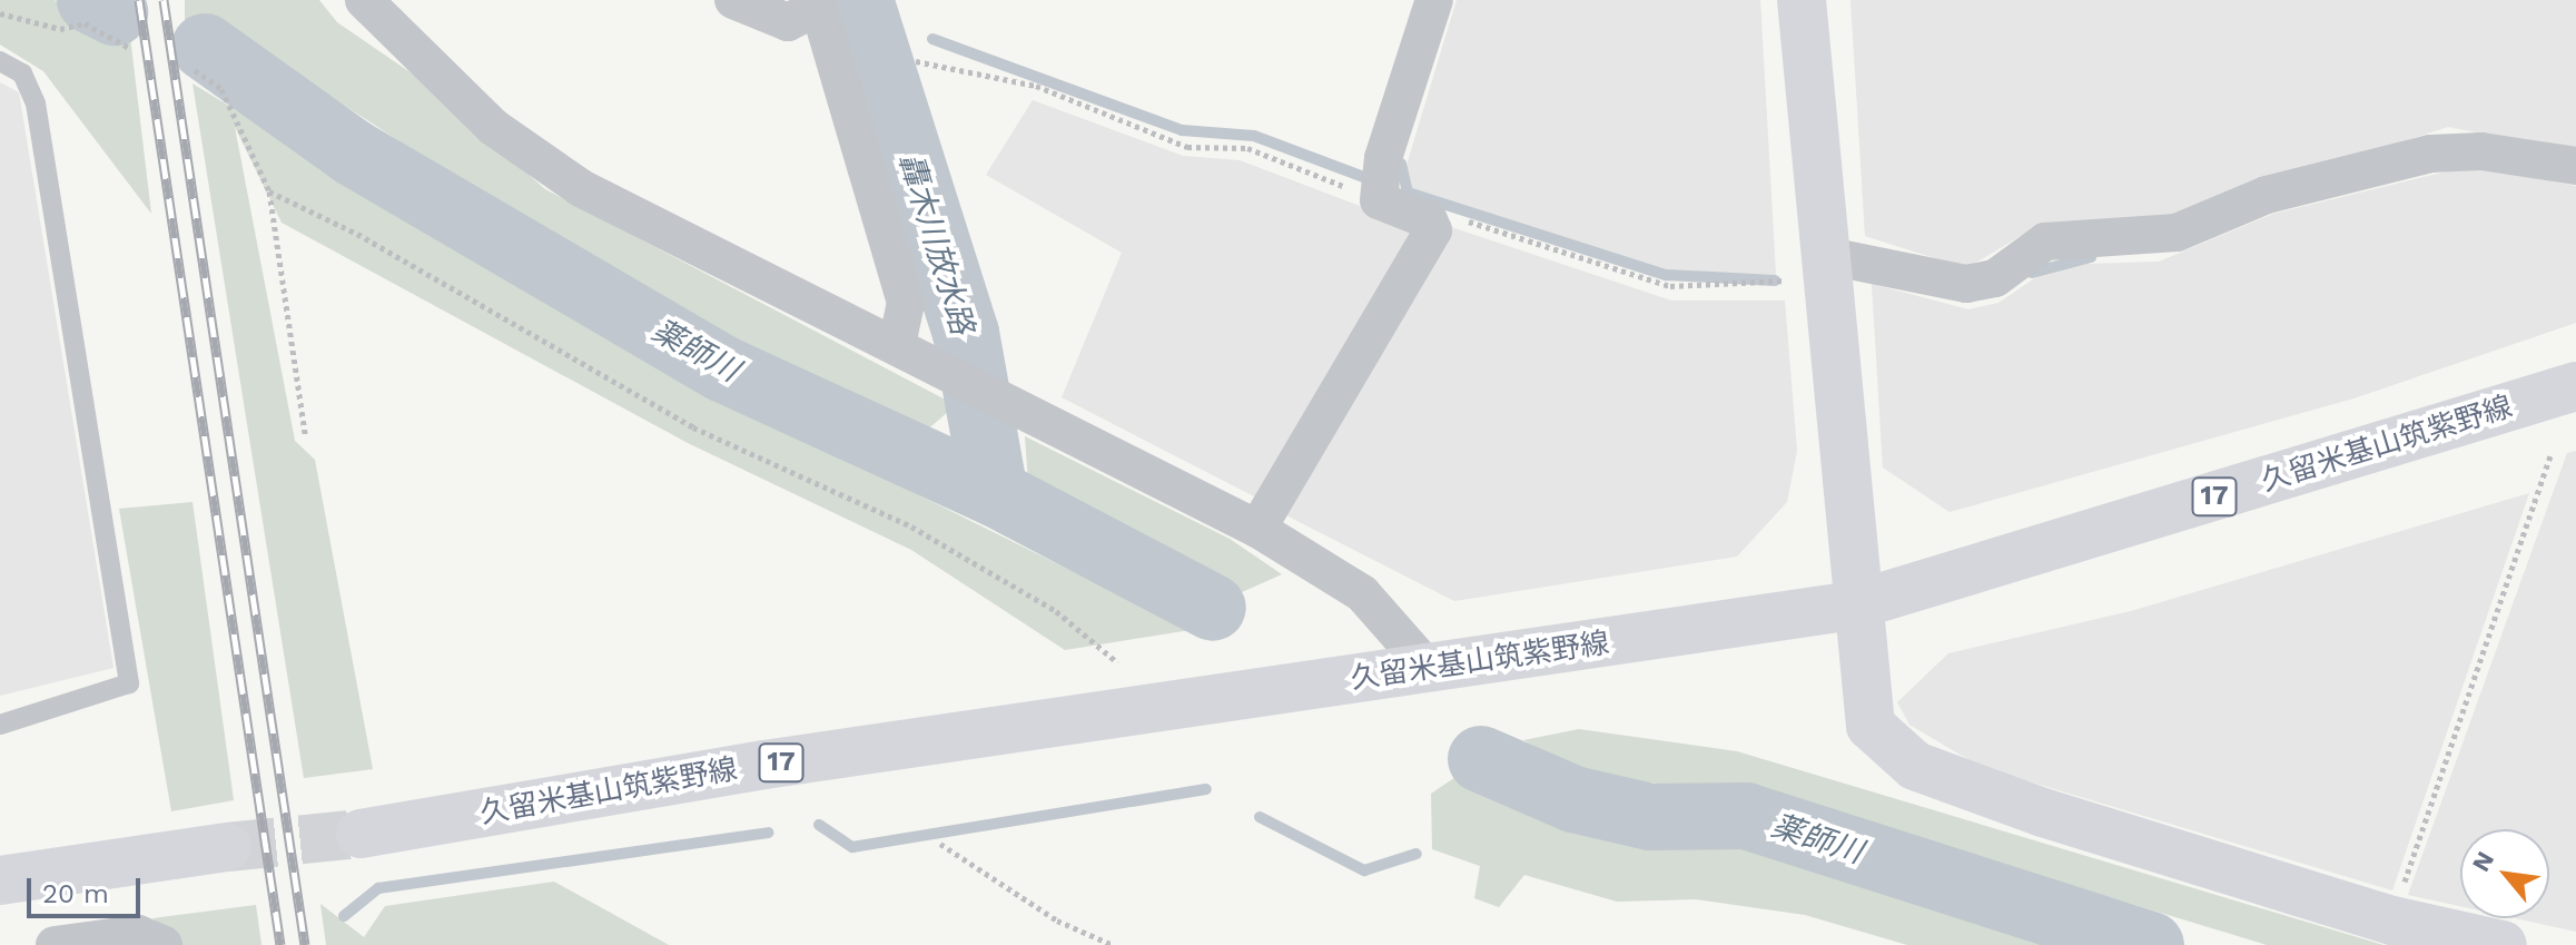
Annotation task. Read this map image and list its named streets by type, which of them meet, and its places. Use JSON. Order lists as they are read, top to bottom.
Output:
{
  "streets": {
    "main road": ["久留米基山筑紫野線", "17"]
  },
  "water": ["轟木川放水路", "薬師川"],
  "scale_bar": "20 m",
  "north": "top left"
}
